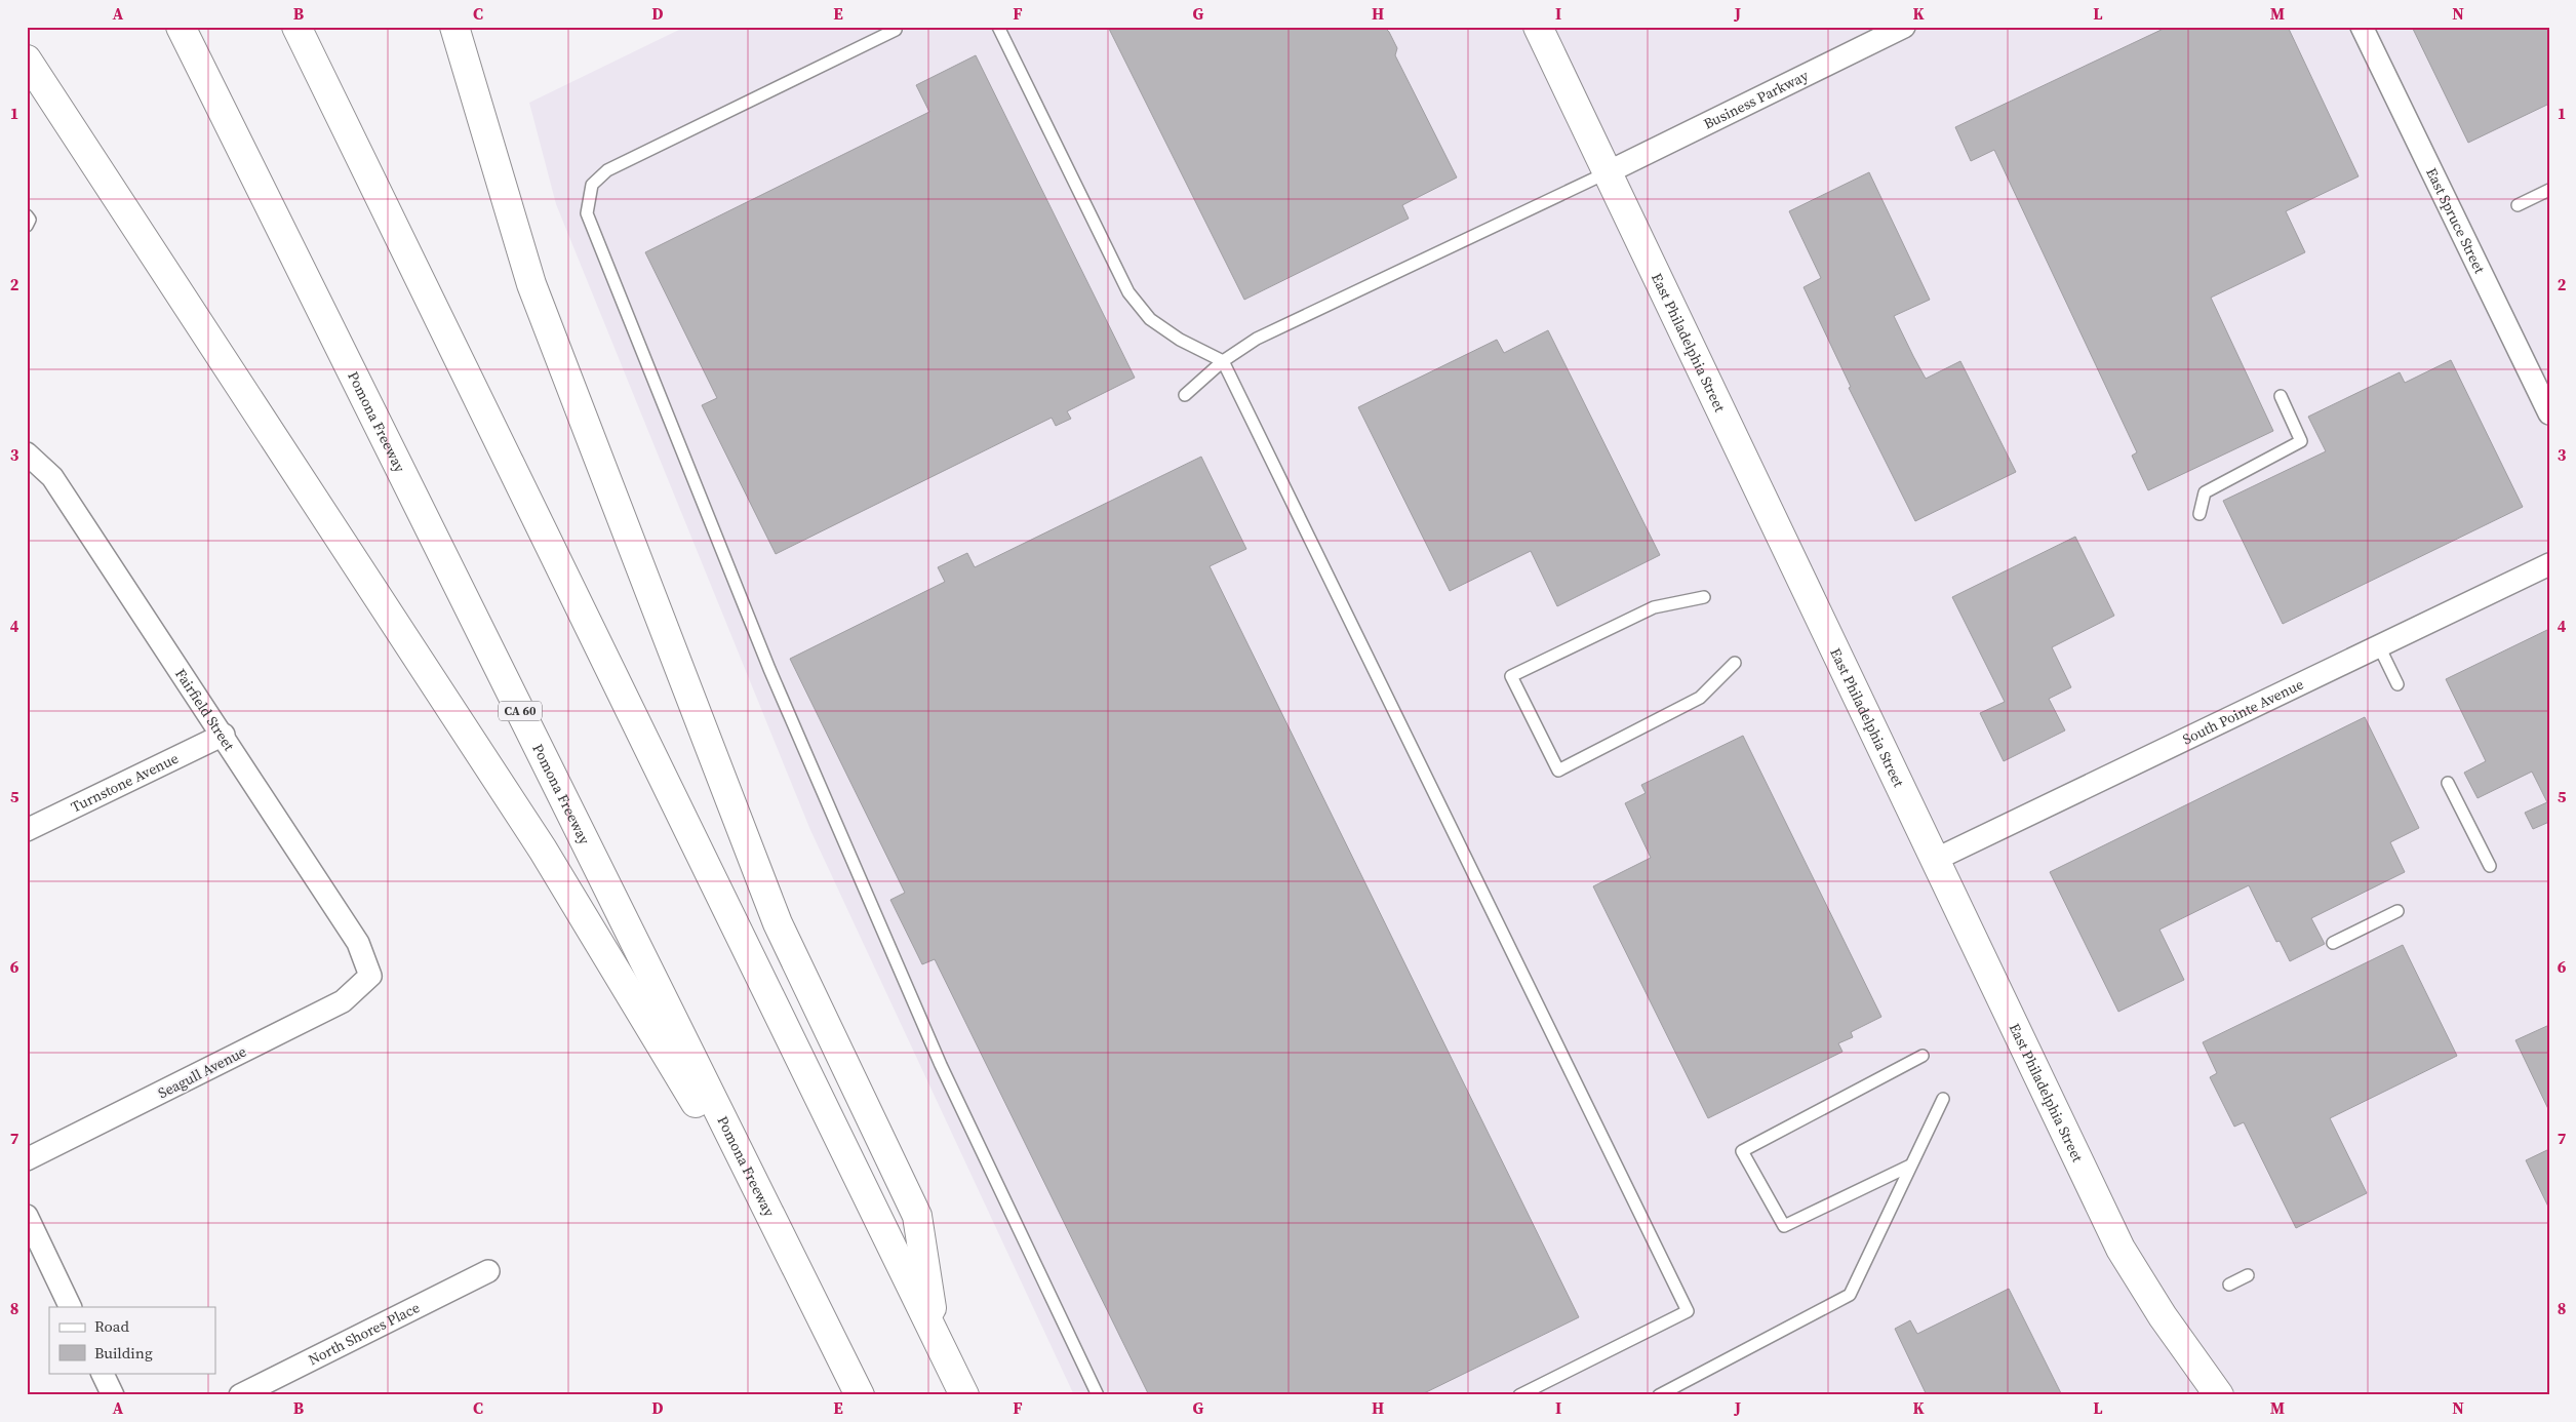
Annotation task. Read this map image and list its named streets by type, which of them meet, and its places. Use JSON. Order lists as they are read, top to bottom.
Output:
{
  "streets": {
    "main road": ["East Philadelphia Street", "Pomona Freeway", "CA 60"],
    "street": [
      "Business Parkway",
      "East Spruce Street",
      "Fairfield Street",
      "South Pointe Avenue",
      "Turnstone Avenue",
      "Seagull Avenue",
      "North Shores Place"
    ]
  },
  "crossings": [
    ["Business Parkway", "East Philadelphia Street"],
    ["East Philadelphia Street", "South Pointe Avenue"],
    ["Fairfield Street", "Turnstone Avenue"],
    ["Fairfield Street", "Seagull Avenue"]
  ],
  "legend": ["Road", "Building"],
  "grid": {
    "columns": [
      "A",
      "B",
      "C",
      "D",
      "E",
      "F",
      "G",
      "H",
      "I",
      "J",
      "K",
      "L",
      "M",
      "N"
    ],
    "rows": [
      "1",
      "2",
      "3",
      "4",
      "5",
      "6",
      "7",
      "8"
    ]
  }
}
